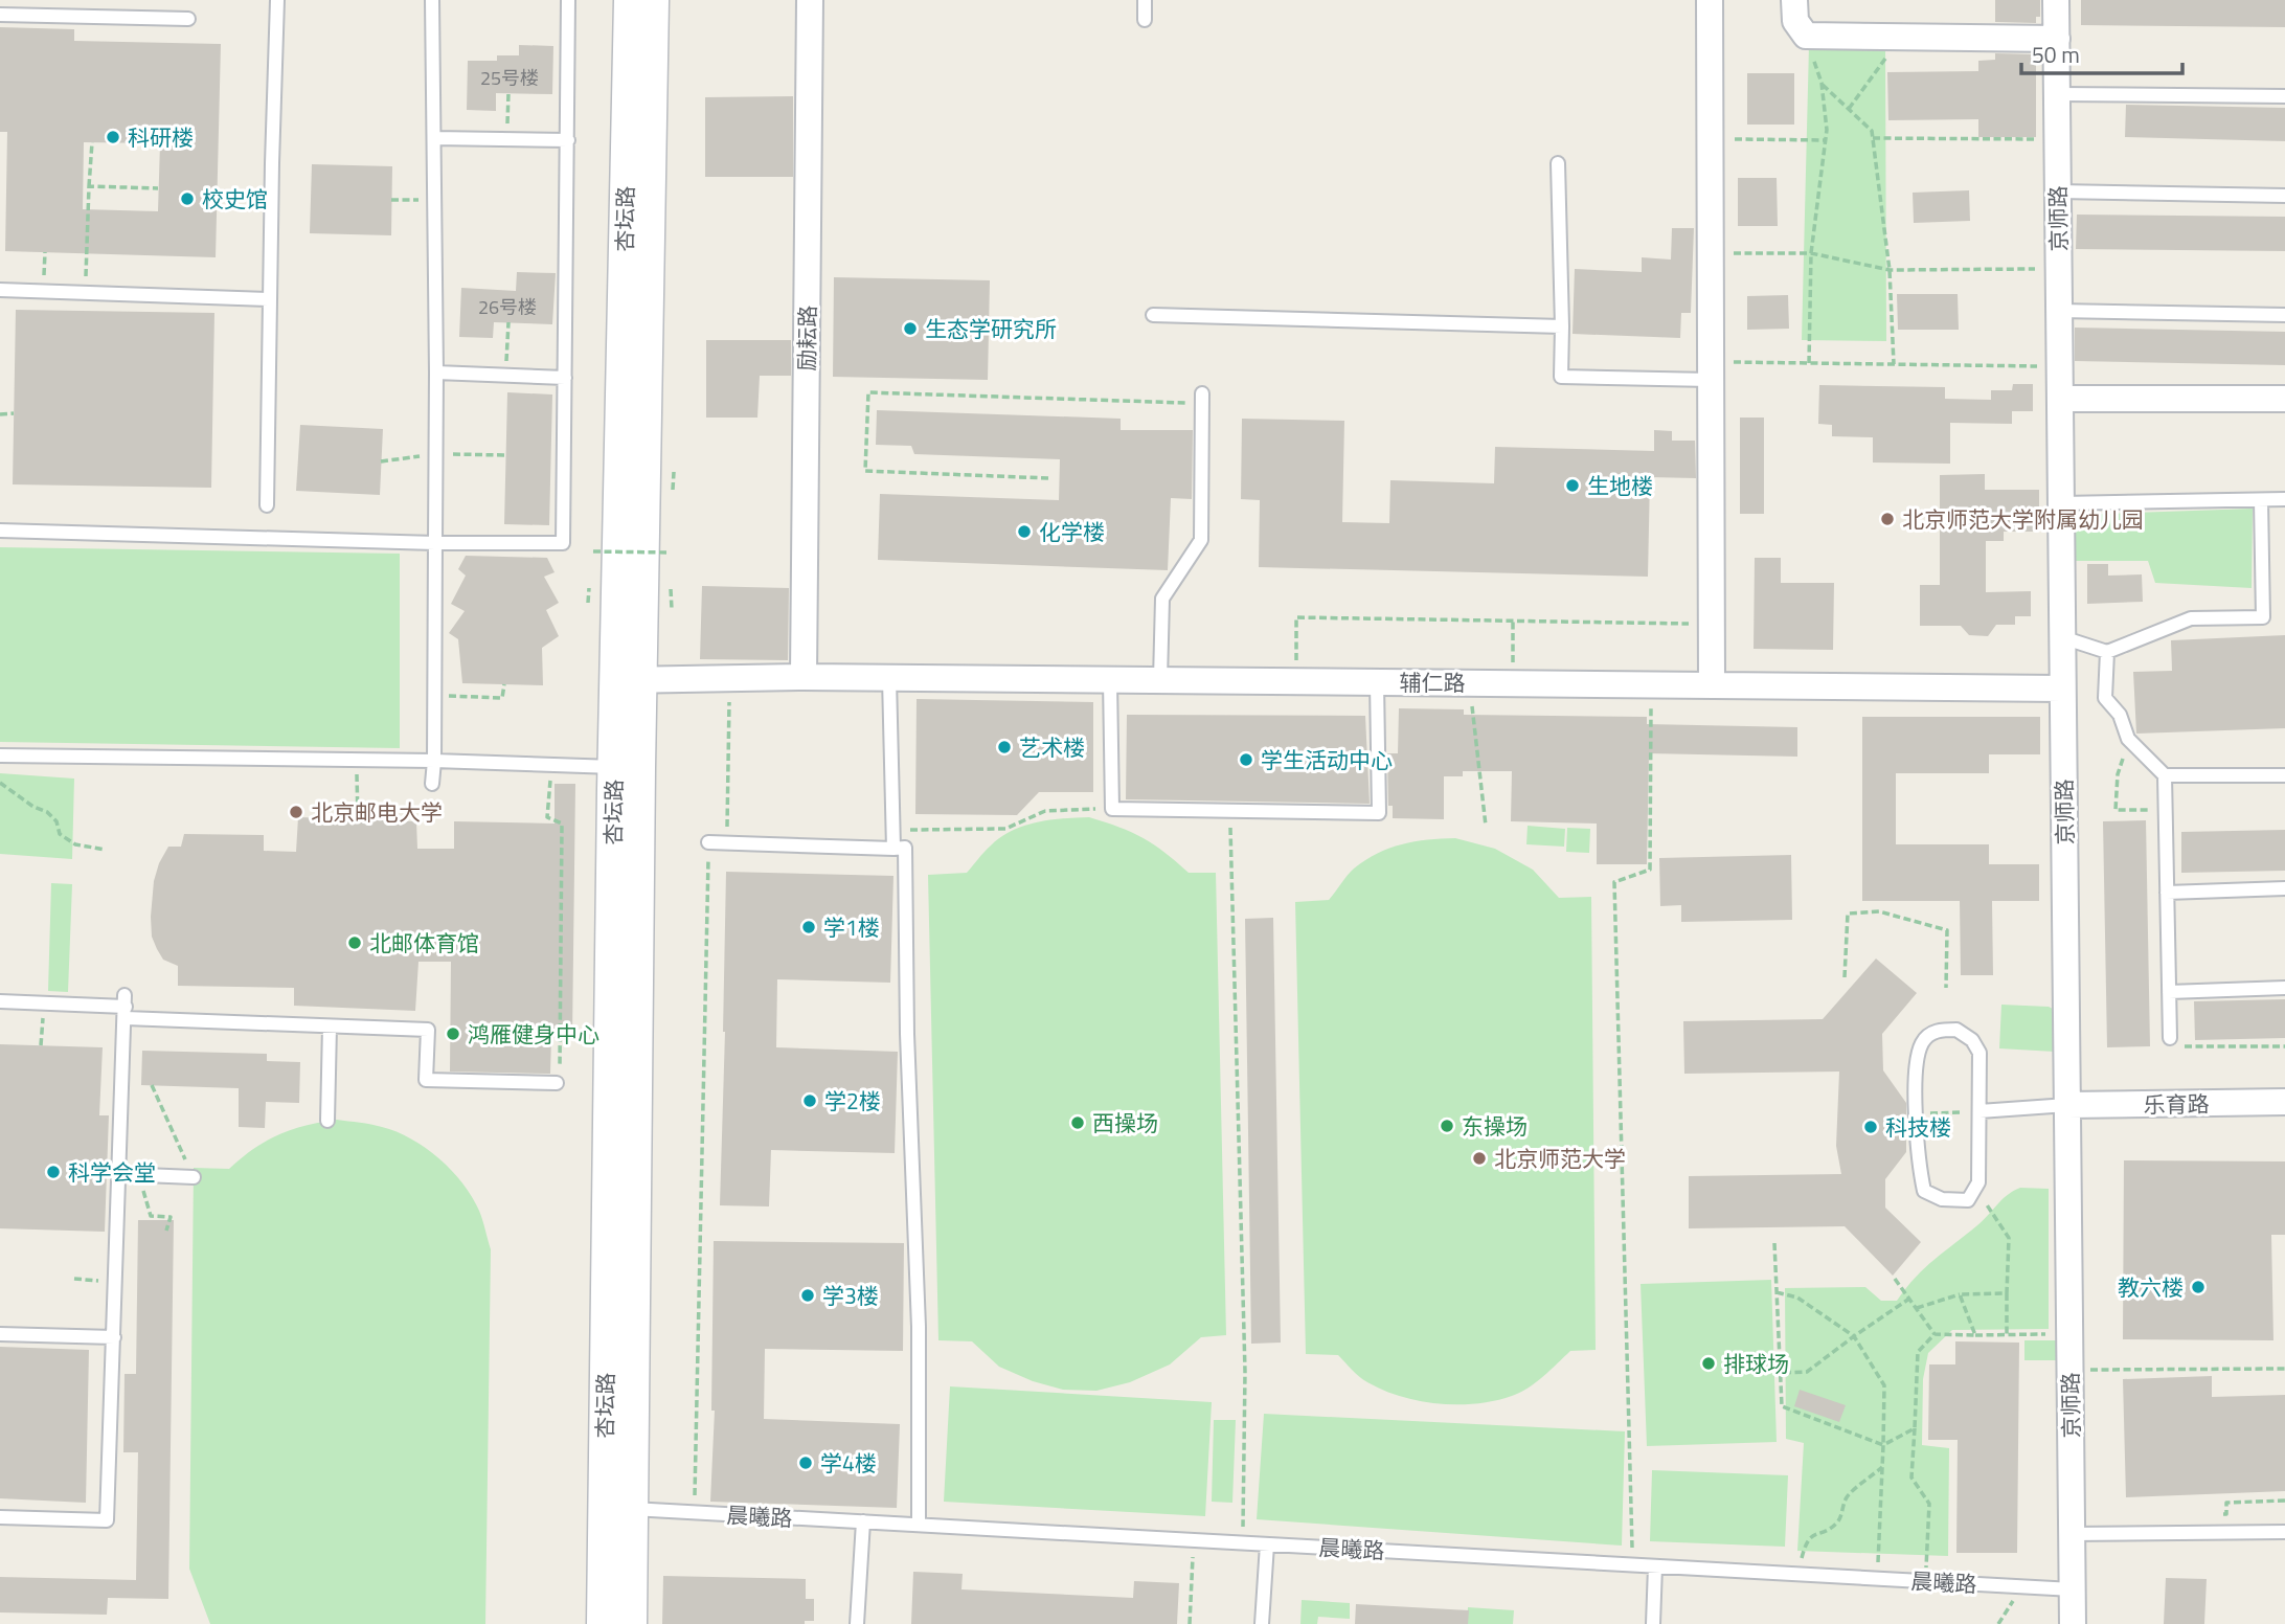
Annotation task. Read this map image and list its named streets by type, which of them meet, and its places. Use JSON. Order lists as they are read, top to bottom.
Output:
{
  "streets": {
    "street": [
      "杏坛路",
      "京师路",
      "励耘路",
      "辅仁路",
      "乐育路"
    ],
    "lane": ["晨曦路"]
  },
  "crossings": [
    ["杏坛路", "辅仁路"],
    ["杏坛路", "晨曦路"],
    ["京师路", "辅仁路"],
    ["京师路", "乐育路"],
    ["京师路", "晨曦路"],
    ["励耘路", "辅仁路"]
  ],
  "places": [
    "科研楼",
    "校史馆",
    "生态学研究所",
    "生地楼",
    "北京师范大学附属幼儿园",
    "化学楼",
    "艺术楼",
    "学生活动中心",
    "北京邮电大学",
    "学1楼",
    "北邮体育馆",
    "鸿雁健身中心",
    "学2楼",
    "西操场",
    "东操场",
    "科技楼",
    "北京师范大学",
    "科学会堂",
    "教六楼",
    "学3楼",
    "排球场",
    "学4楼"
  ],
  "house_numbers": ["25号楼", "26号楼"],
  "scale_bar": "50 m"
}
